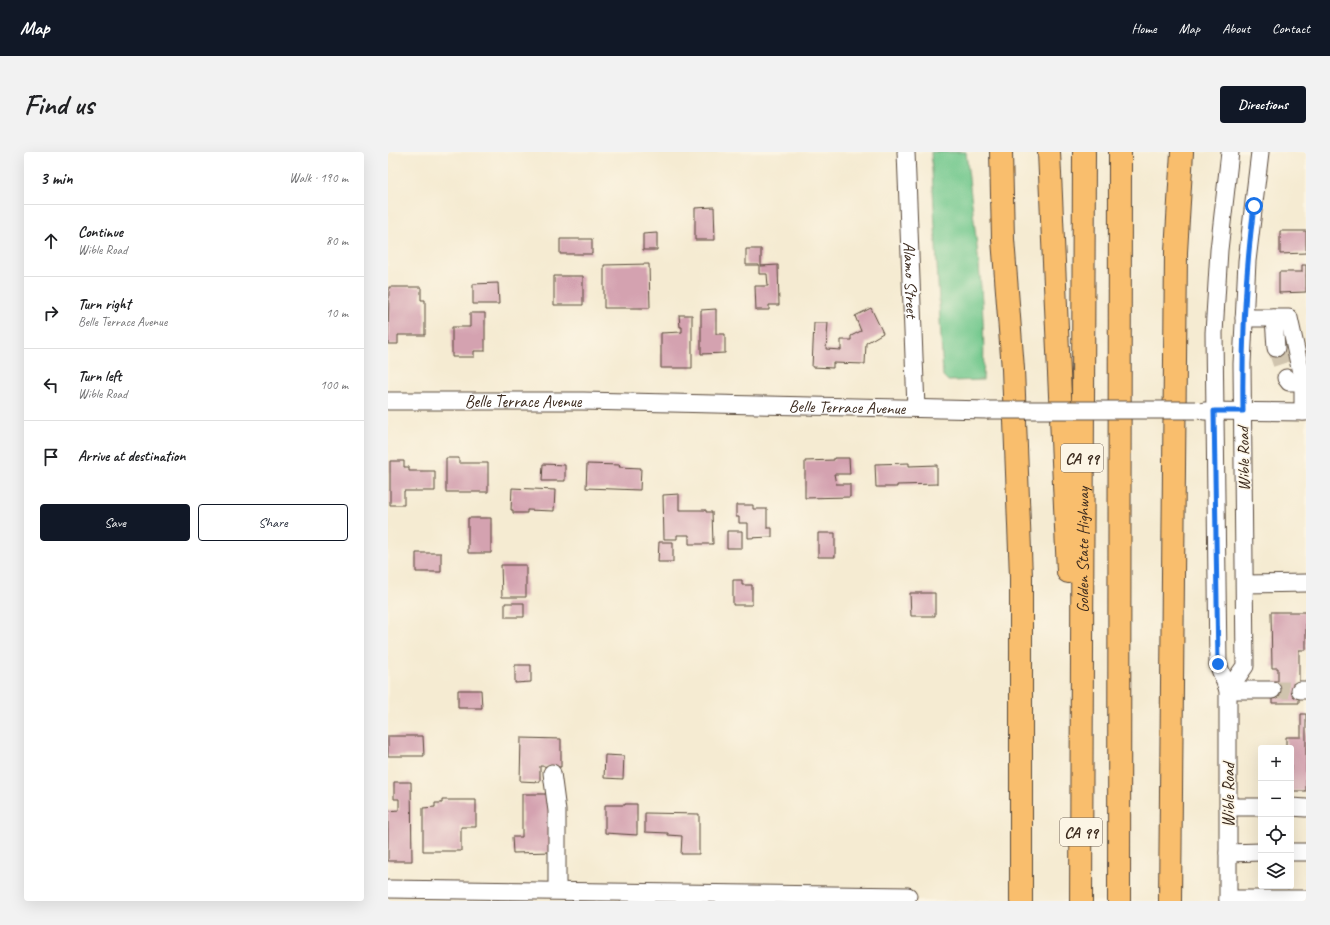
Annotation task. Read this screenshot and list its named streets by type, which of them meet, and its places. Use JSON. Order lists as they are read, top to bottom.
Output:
{
  "streets": {
    "highway": ["CA 99", "Golden State Highway"],
    "street": ["Alamo Street", "Belle Terrace Avenue", "Wible Road"]
  },
  "crossings": [
    ["Alamo Street", "Belle Terrace Avenue"],
    ["Belle Terrace Avenue", "Wible Road"]
  ],
  "page": {
    "header": "Map",
    "nav": [
      "Home",
      "Map",
      "About",
      "Contact"
    ],
    "buttons": [
      "Directions",
      ["Save", "Share"]
    ],
    "title": "Find us",
    "heading": ["3 min", "Walk · 190 m"],
    "list": [
      ["Continue", "Wible Road", "80 m"],
      ["Turn right", "Belle Terrace Avenue", "10 m"],
      ["Turn left", "Wible Road", "100 m"],
      "Arrive at destination"
    ],
    "map_buttons": ["+", "−"]
  }
}
